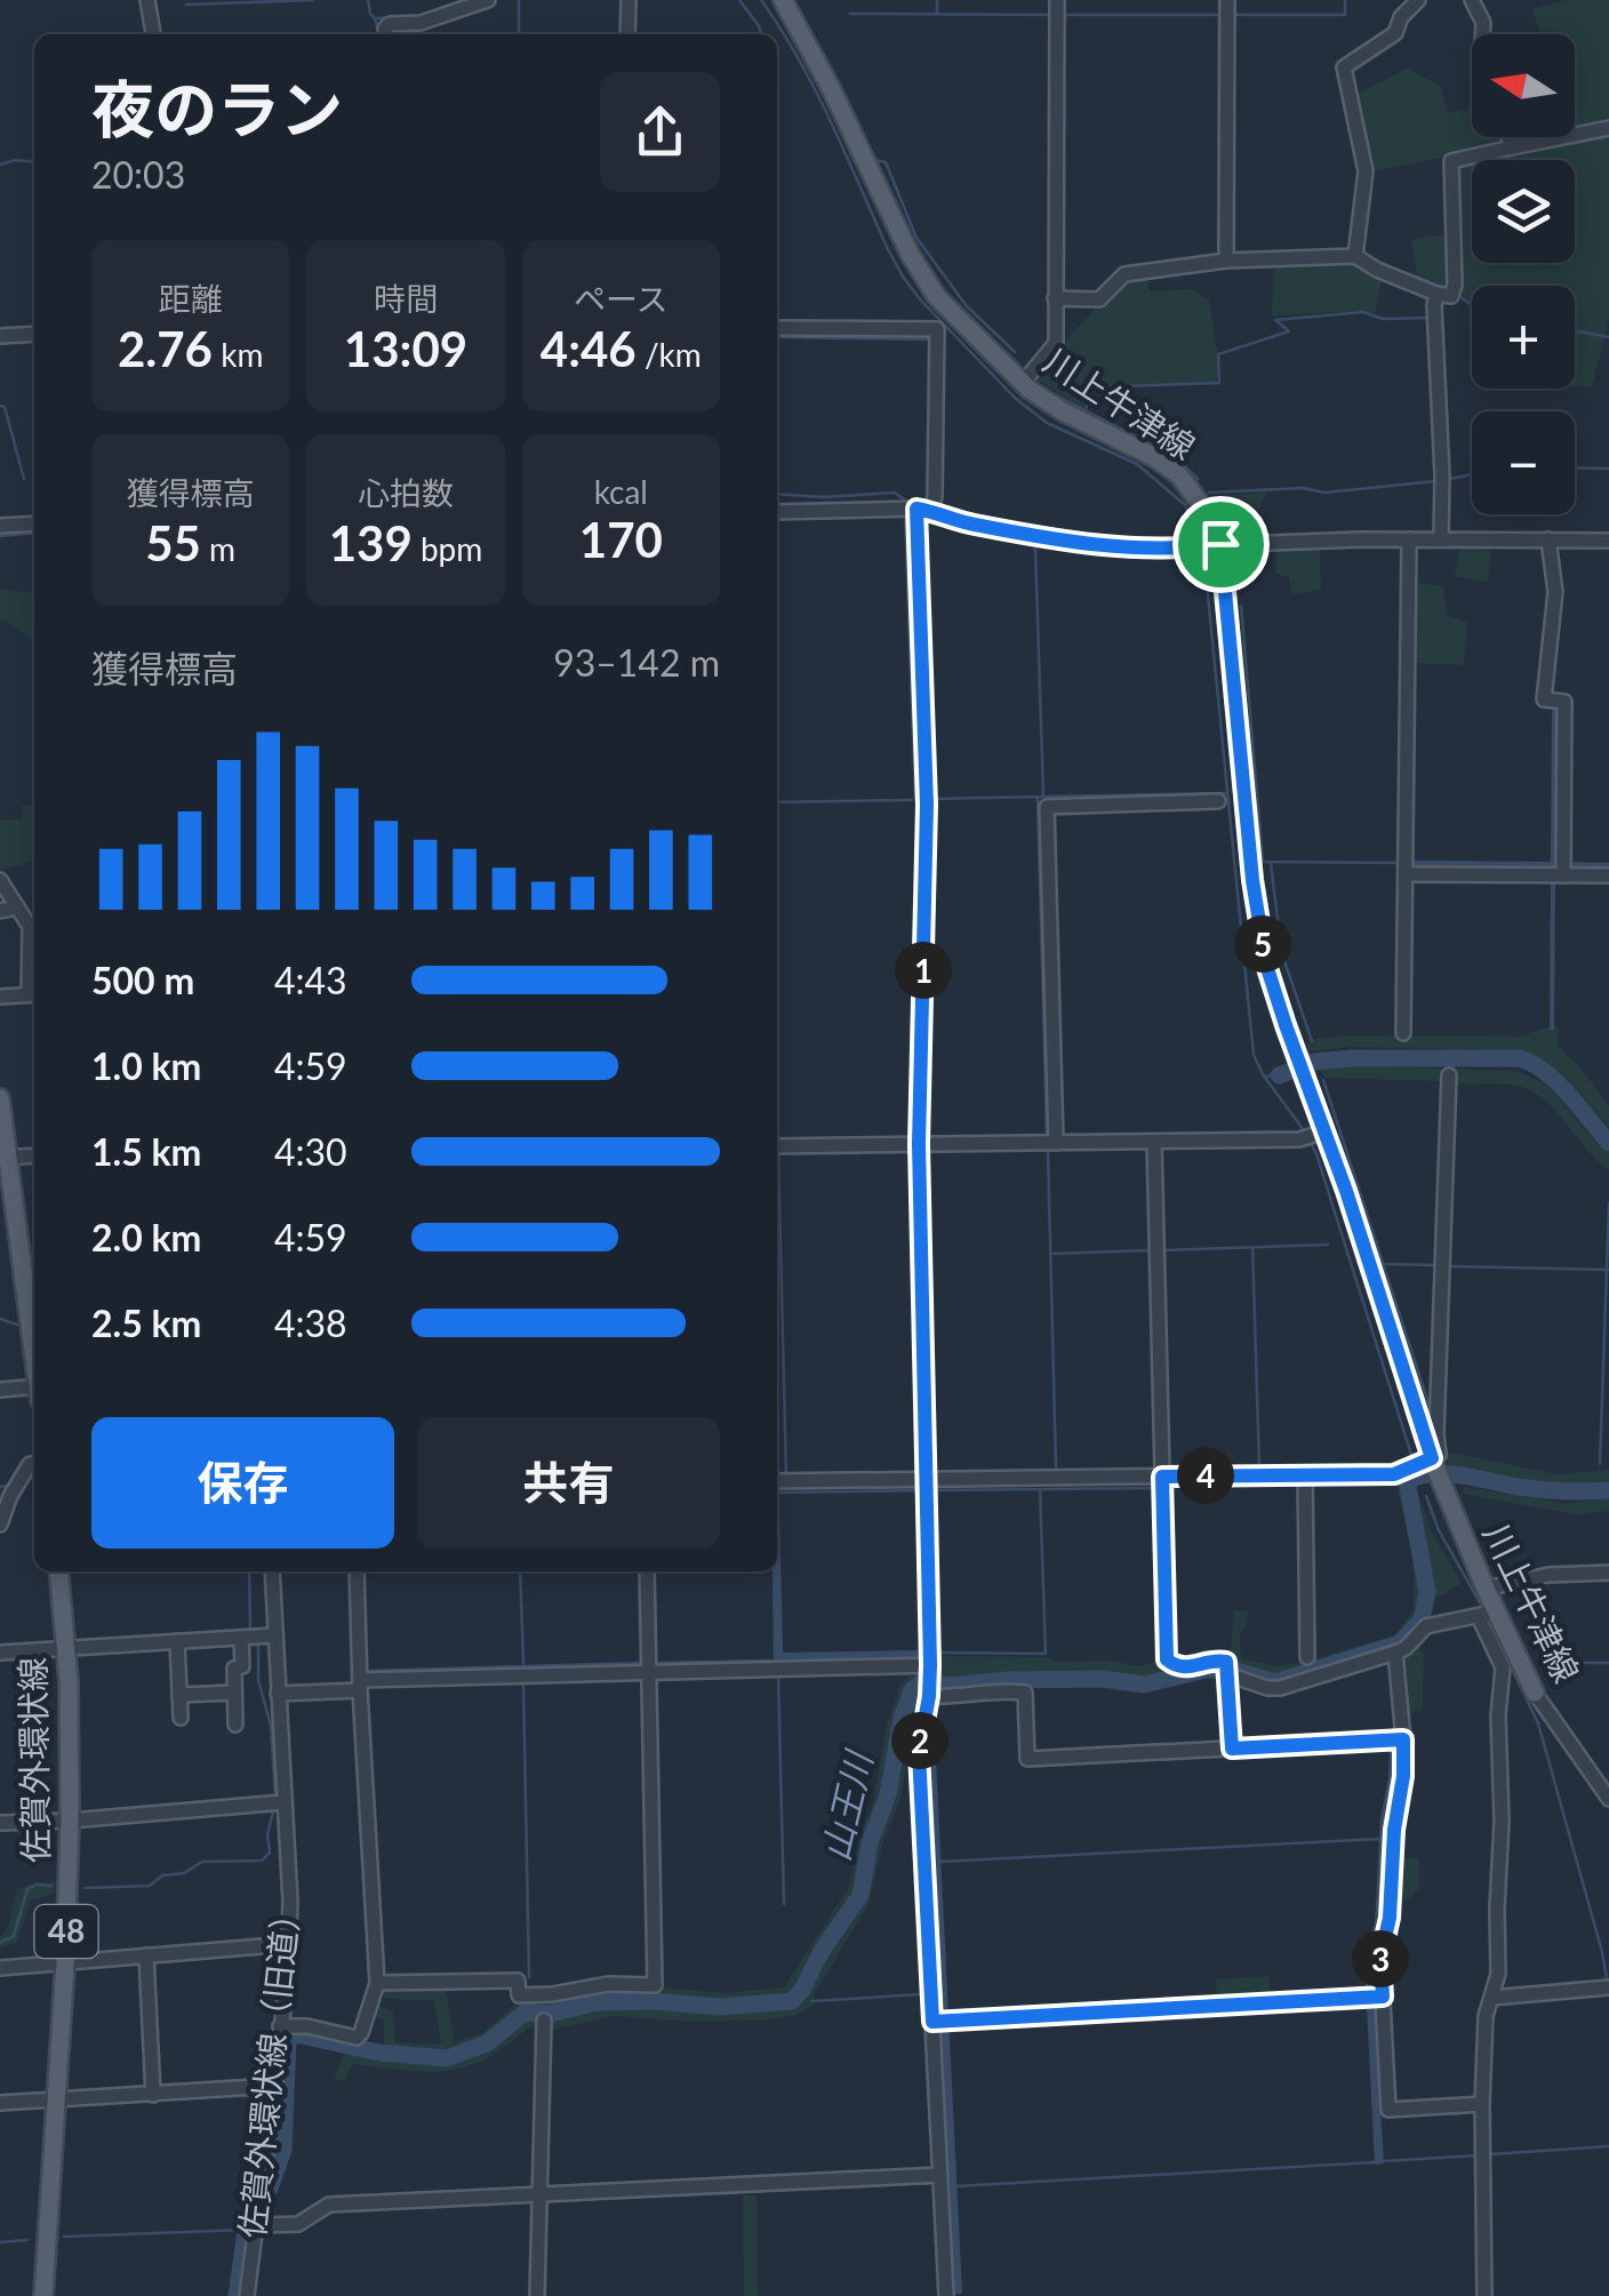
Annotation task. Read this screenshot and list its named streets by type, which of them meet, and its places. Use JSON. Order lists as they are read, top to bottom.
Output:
{
  "streets": {
    "main road": ["川上牛津線", "佐賀外環状線", "48"],
    "street": ["佐賀外環状線（旧道）"]
  },
  "water": ["山王川"],
  "north": "left",
  "page": {
    "map_buttons": ["+", "−"],
    "heading": ["夜のラン", "20:03"],
    "stats": [
      ["距離", "2.76 km"],
      ["時間", "13:09"],
      ["ペース", "4:46 /km"],
      ["獲得標高", "55 m"],
      ["心拍数", "139 bpm"],
      ["kcal", "170"]
    ],
    "chart": ["獲得標高", "93–142 m"],
    "pins": [
      "5",
      "1",
      "4",
      "2",
      "3"
    ],
    "list": [
      {
        "name": "500 m",
        "note": "4:43"
      },
      {
        "name": "1.0 km",
        "note": "4:59"
      },
      {
        "name": "1.5 km",
        "note": "4:30"
      },
      {
        "name": "2.0 km",
        "note": "4:59"
      },
      {
        "name": "2.5 km",
        "note": "4:38"
      }
    ],
    "buttons": ["保存", "共有"]
  }
}
